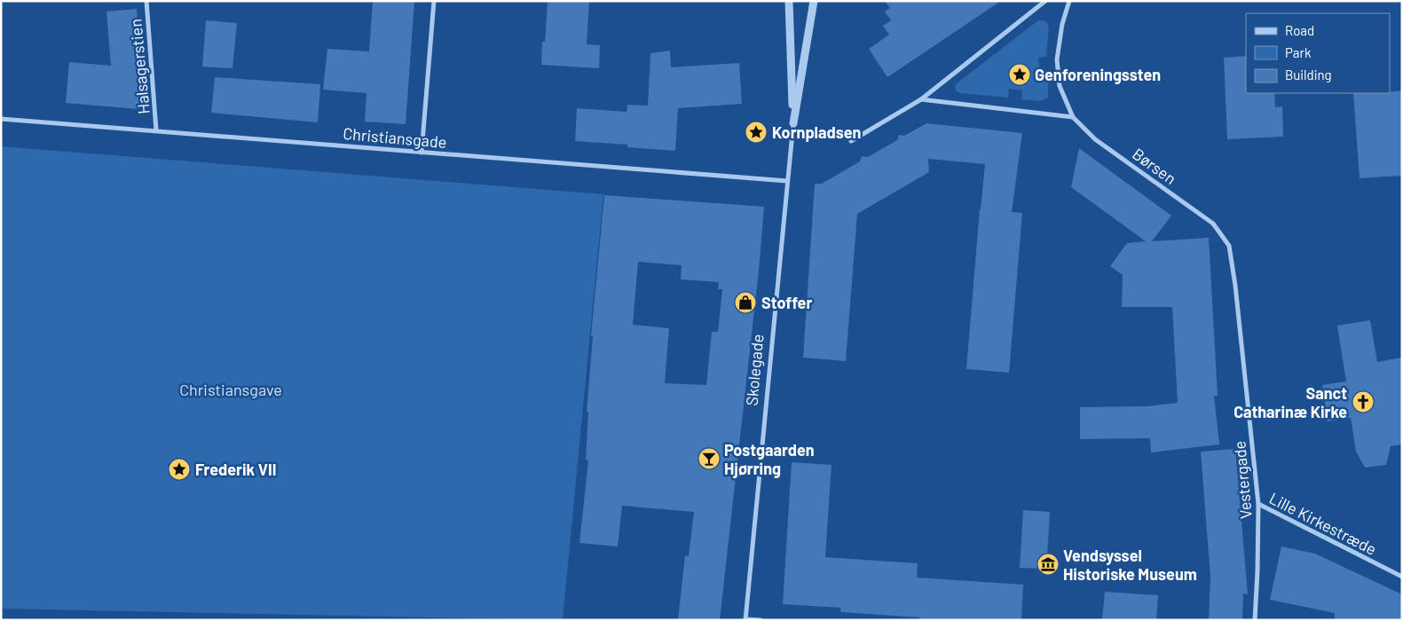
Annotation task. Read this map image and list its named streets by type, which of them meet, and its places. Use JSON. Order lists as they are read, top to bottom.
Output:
{
  "streets": {
    "street": [
      "Halsagerstien",
      "Christiansgade",
      "Børsen",
      "Skolegade",
      "Vestergade",
      "Lille Kirkestræde"
    ]
  },
  "crossings": [
    ["Halsagerstien", "Christiansgade"],
    ["Christiansgade", "Skolegade"],
    ["Børsen", "Vestergade"],
    ["Vestergade", "Lille Kirkestræde"]
  ],
  "parks": ["Christiansgave"],
  "places": {
    "place": ["Genforeningssten", "Kornpladsen", "Frederik VII"],
    "shop": ["Stoffer"],
    "church": ["Sanct Catharinæ Kirke"],
    "bar": ["Postgaarden Hjørring"],
    "museum": ["Vendsyssel Historiske Museum"]
  },
  "legend": ["Road", "Park", "Building"]
}
